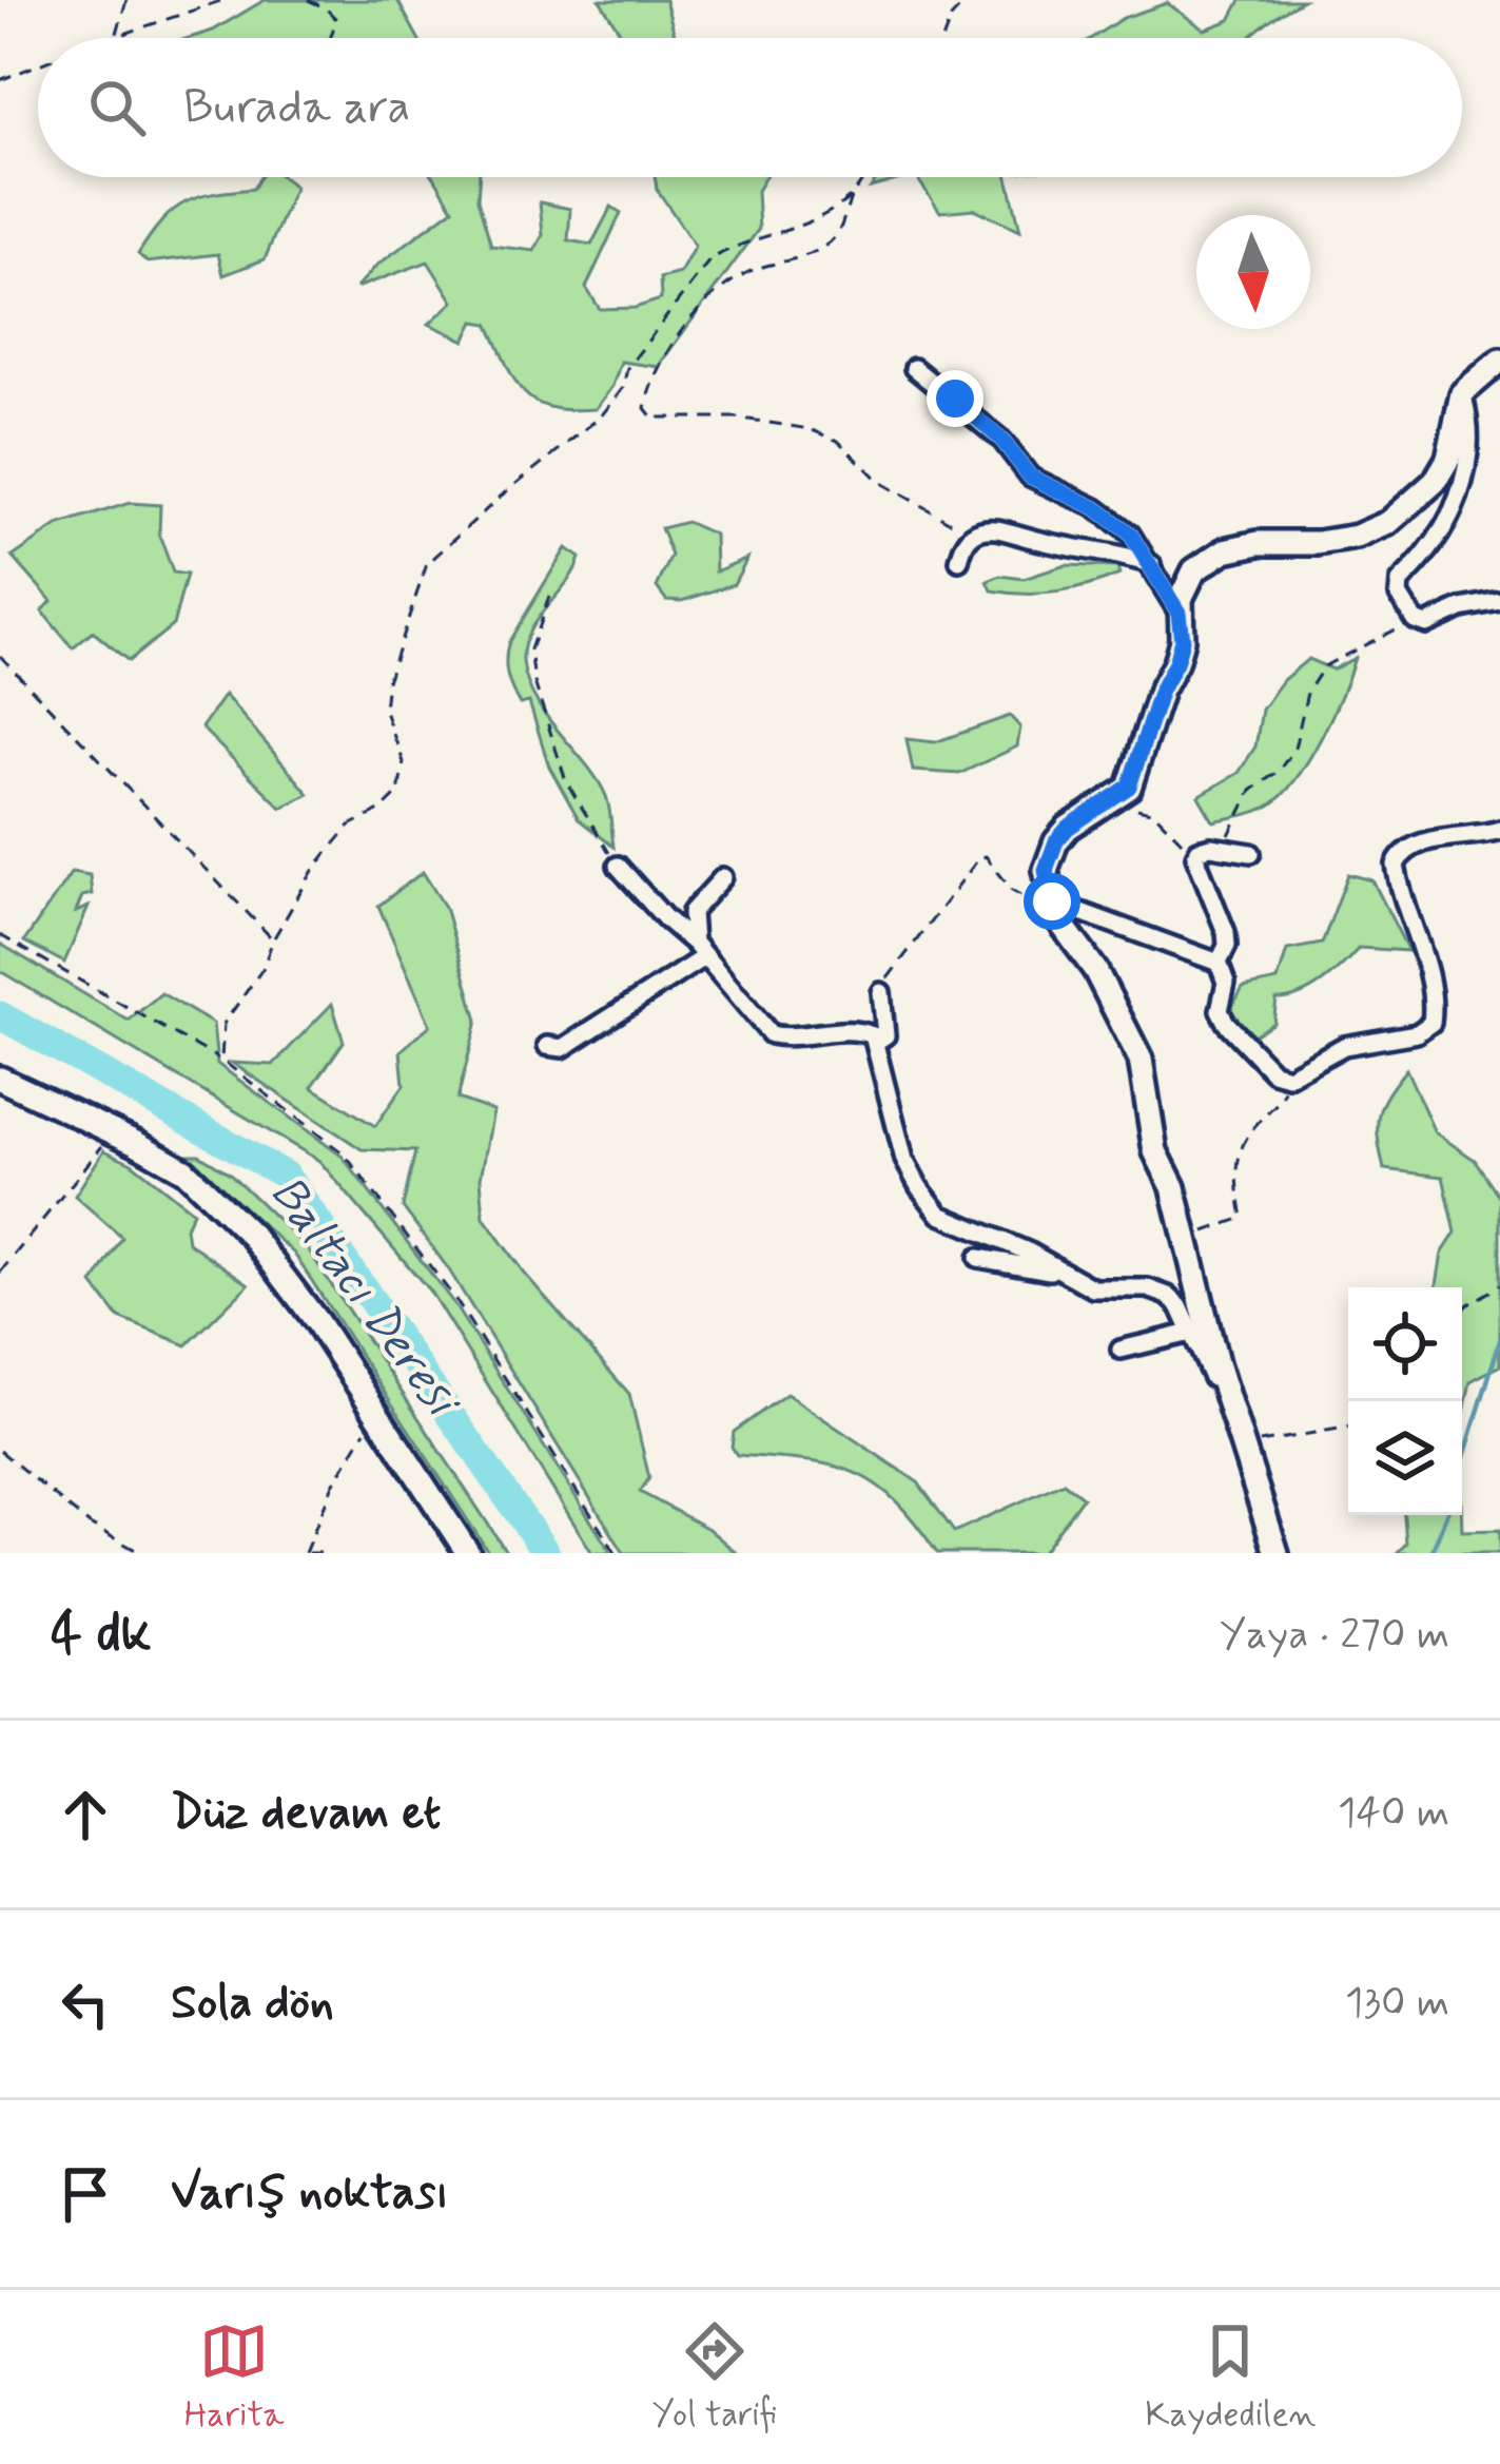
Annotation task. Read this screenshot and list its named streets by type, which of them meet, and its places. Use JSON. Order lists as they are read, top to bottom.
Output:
{
  "water": ["Baltacı Deresi"],
  "north": "bottom",
  "page": {
    "search": "Burada ara",
    "heading": ["4 dk", "Yaya · 270 m"],
    "list": [
      ["Düz devam et", "140 m"],
      ["Sola dön", "130 m"],
      "Varış noktası"
    ],
    "nav": ["Harita", "Yol tarifi", "Kaydedilen"]
  }
}
